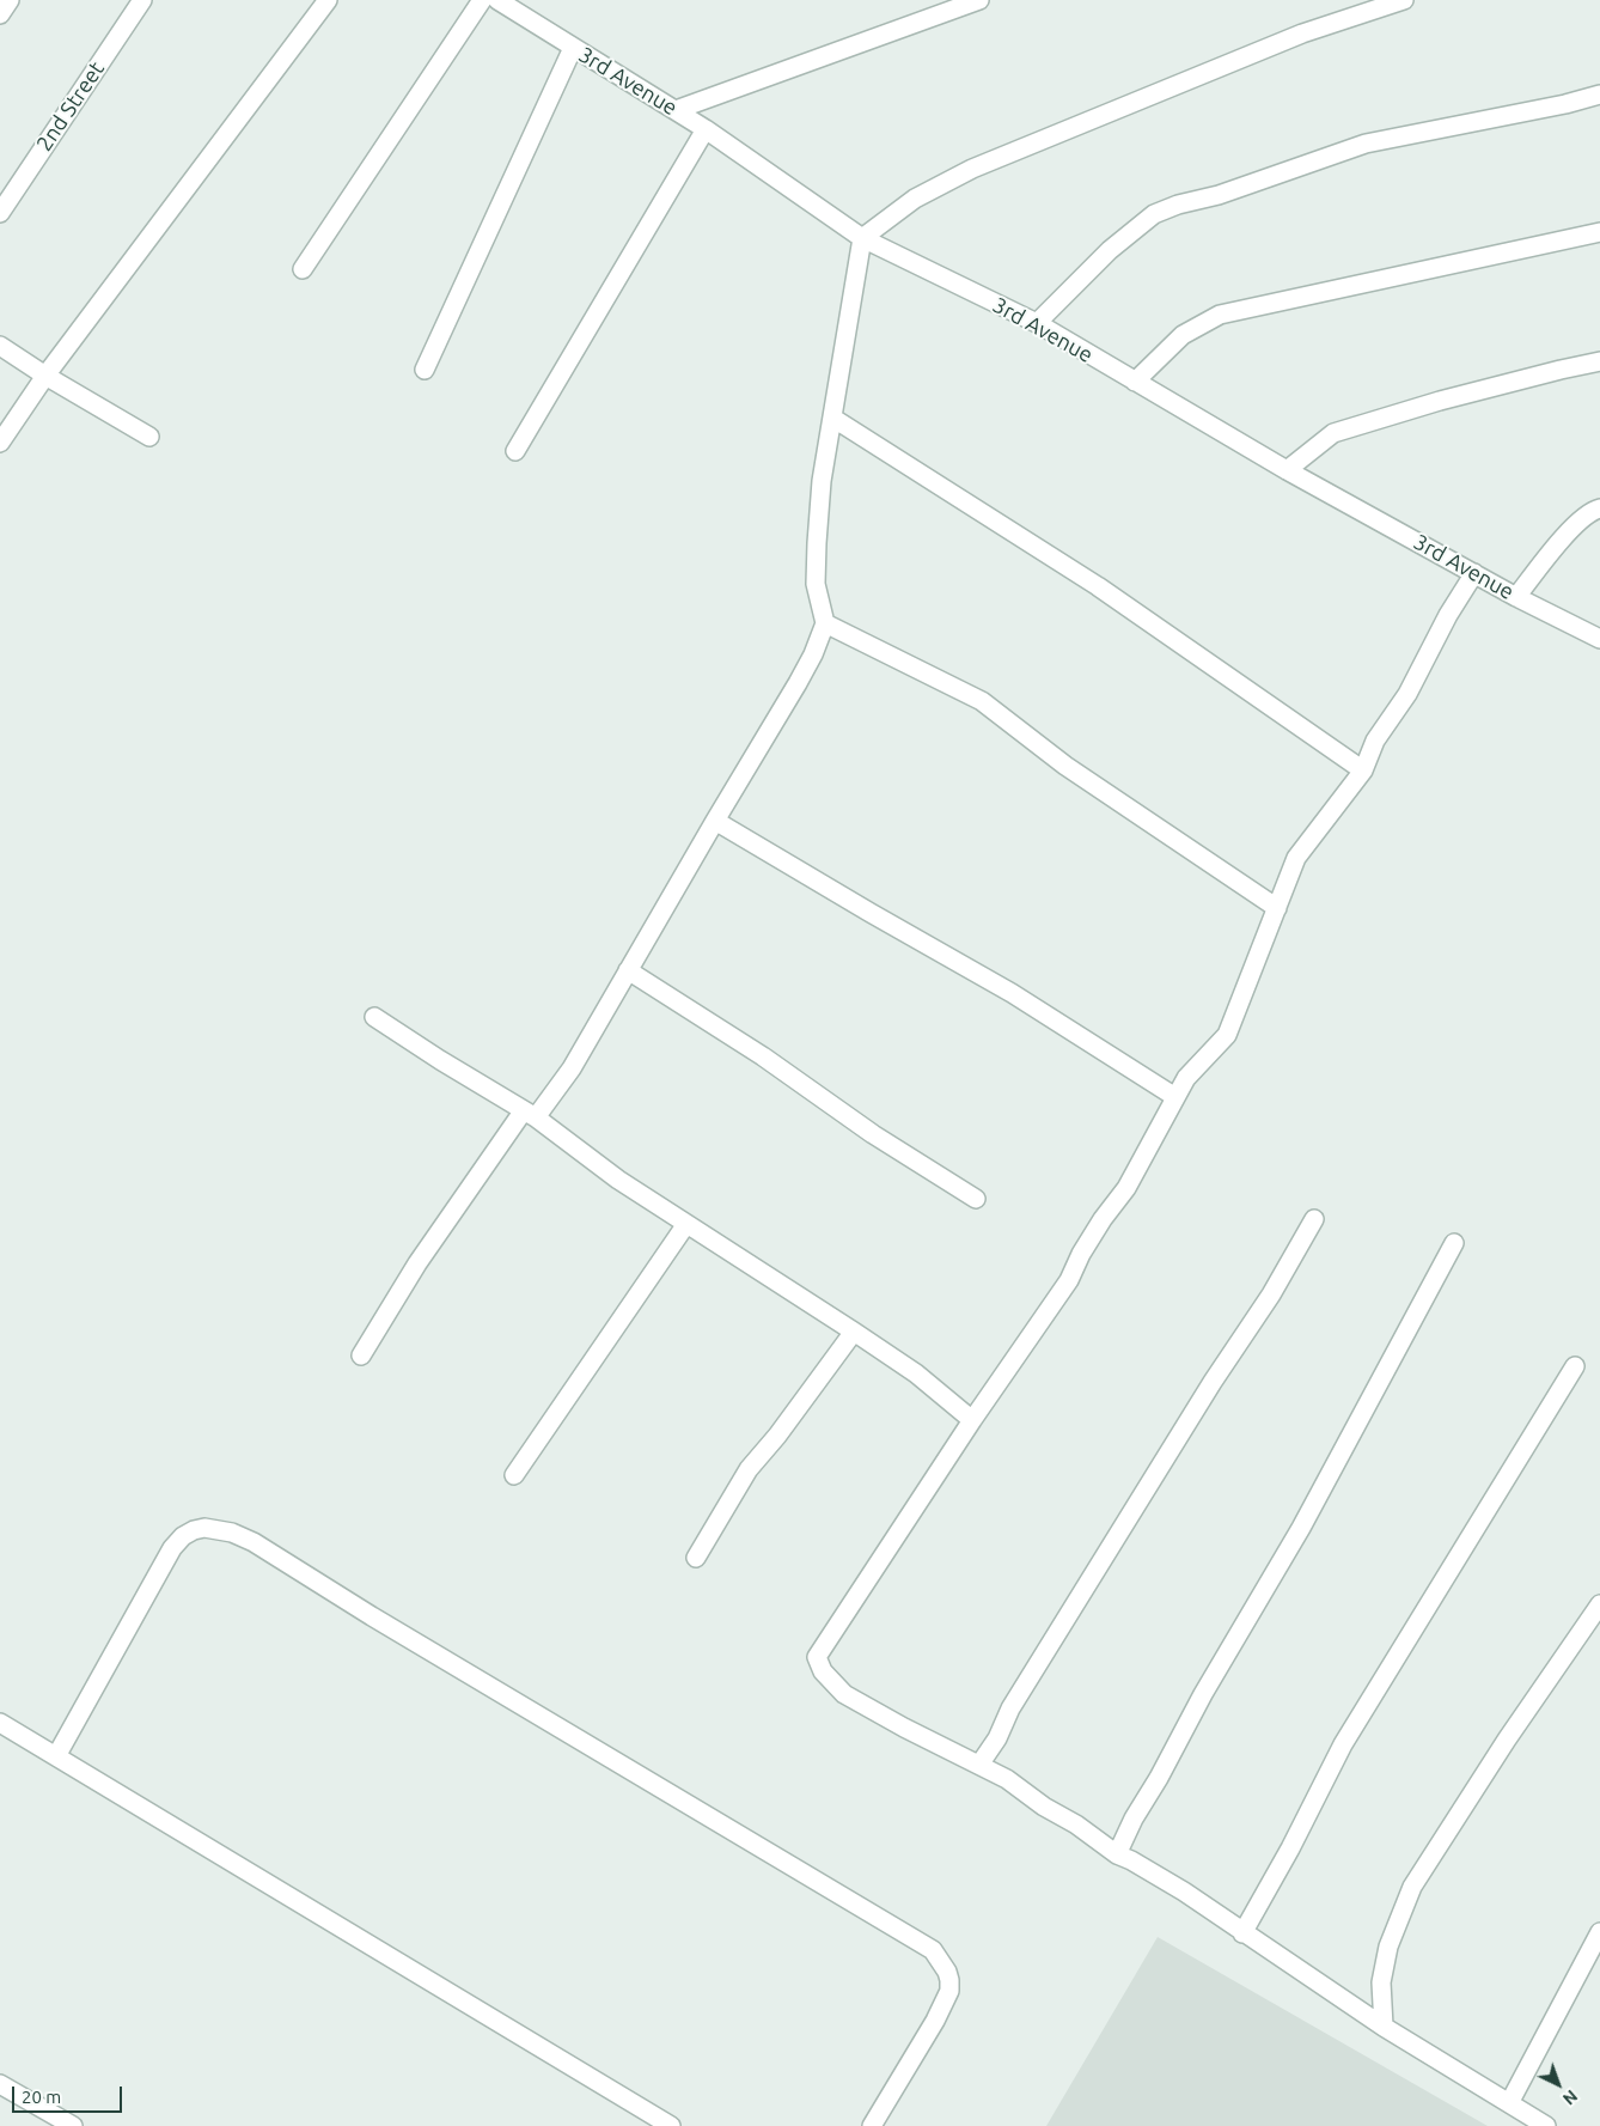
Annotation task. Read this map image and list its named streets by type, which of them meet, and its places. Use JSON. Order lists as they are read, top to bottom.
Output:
{
  "streets": {
    "street": ["3rd Avenue", "2nd Street"]
  },
  "scale_bar": "20 m",
  "north": "bottom right"
}
